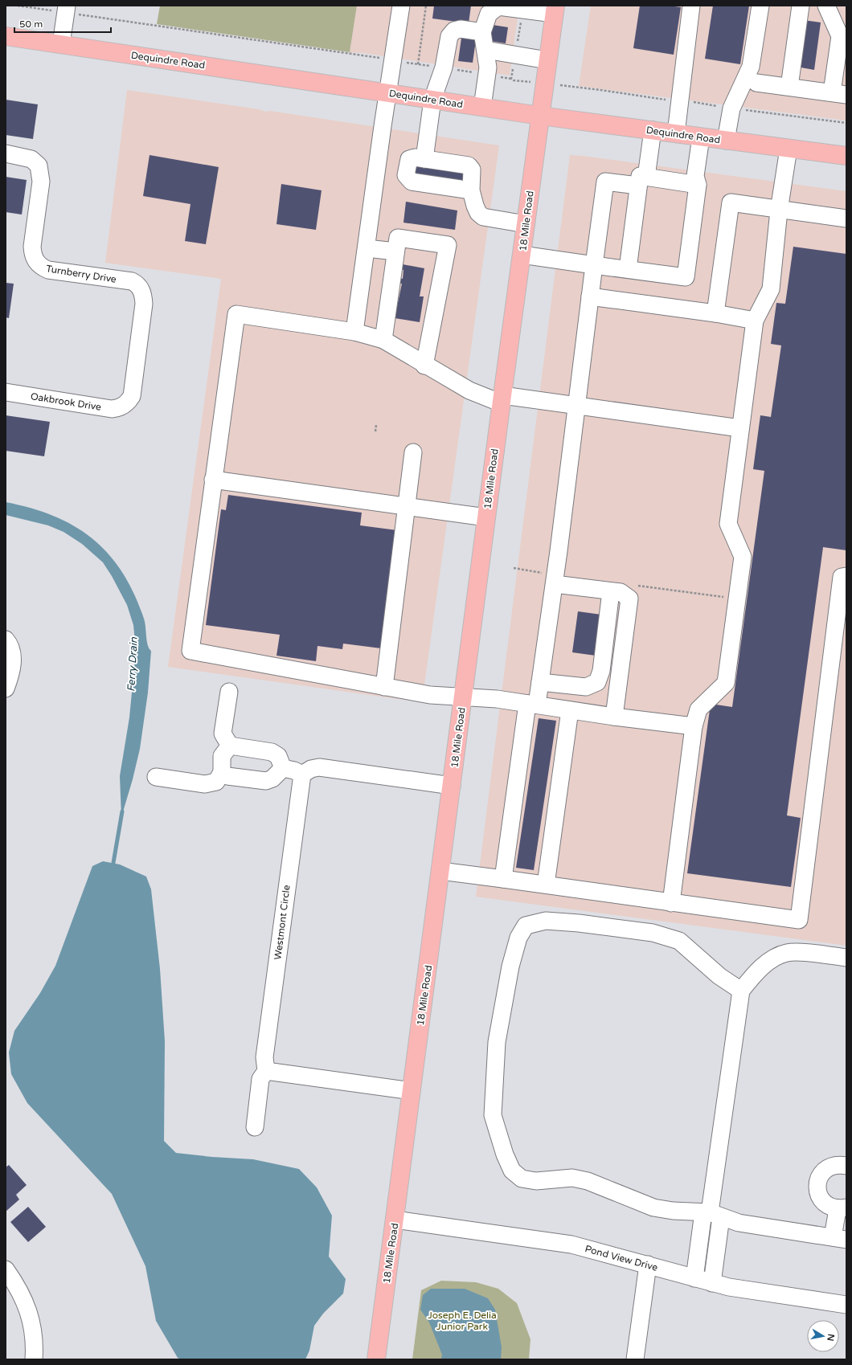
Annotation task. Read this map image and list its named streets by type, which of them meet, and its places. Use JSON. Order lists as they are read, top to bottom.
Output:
{
  "streets": {
    "main road": ["Dequindre Road", "18 Mile Road"],
    "street": [
      "Turnberry Drive",
      "Oakbrook Drive",
      "Westmont Circle",
      "Pond View Drive"
    ]
  },
  "crossings": [
    ["Dequindre Road", "18 Mile Road"],
    ["18 Mile Road", "Pond View Drive"],
    ["Turnberry Drive", "Oakbrook Drive"]
  ],
  "water": ["Ferry Drain"],
  "parks": ["Joseph E. Delia Junior Park"],
  "scale_bar": "50 m",
  "north": "right"
}
